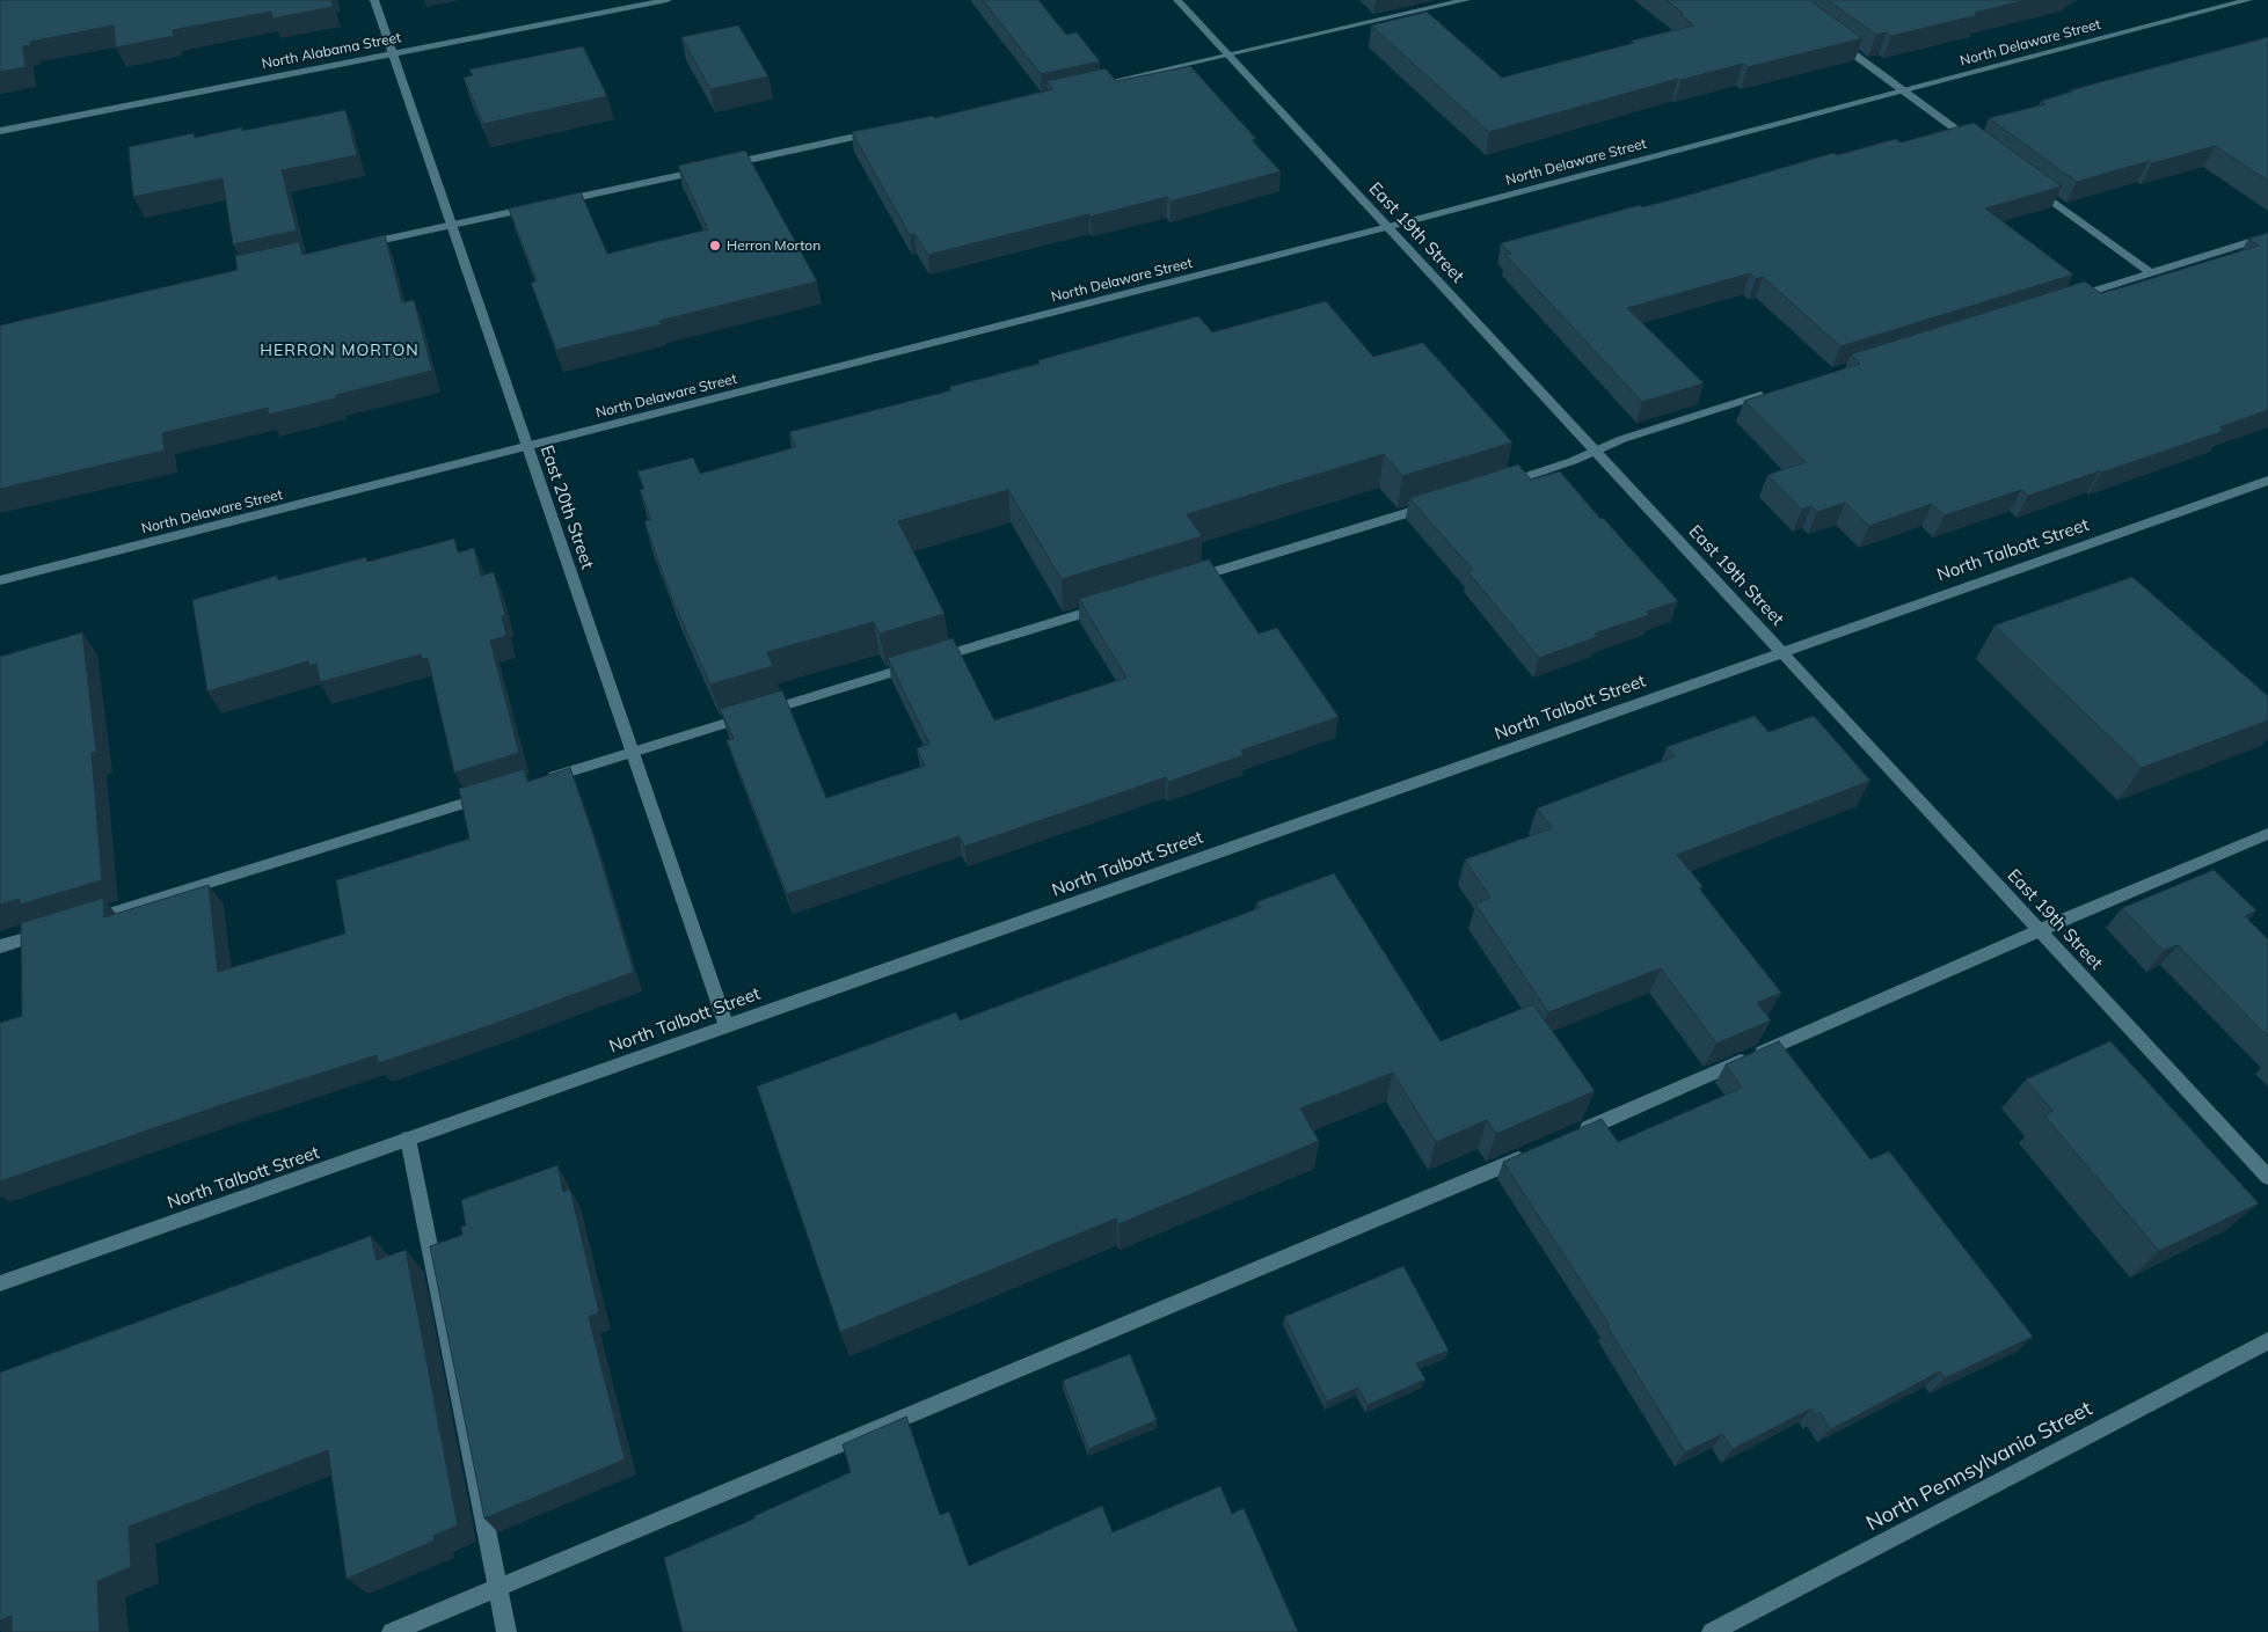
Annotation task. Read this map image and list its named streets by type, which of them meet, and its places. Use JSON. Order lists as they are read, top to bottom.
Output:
{
  "streets": {
    "street": [
      "North Delaware Street",
      "North Alabama Street",
      "East 19th Street",
      "East 20th Street",
      "North Talbott Street",
      "North Pennsylvania Street"
    ]
  },
  "crossings": [
    ["North Delaware Street", "East 19th Street"],
    ["North Delaware Street", "East 20th Street"],
    ["North Alabama Street", "East 20th Street"],
    ["East 19th Street", "North Talbott Street"],
    ["East 20th Street", "North Talbott Street"]
  ],
  "districts": ["HERRON MORTON"],
  "places": ["Herron Morton"]
}
